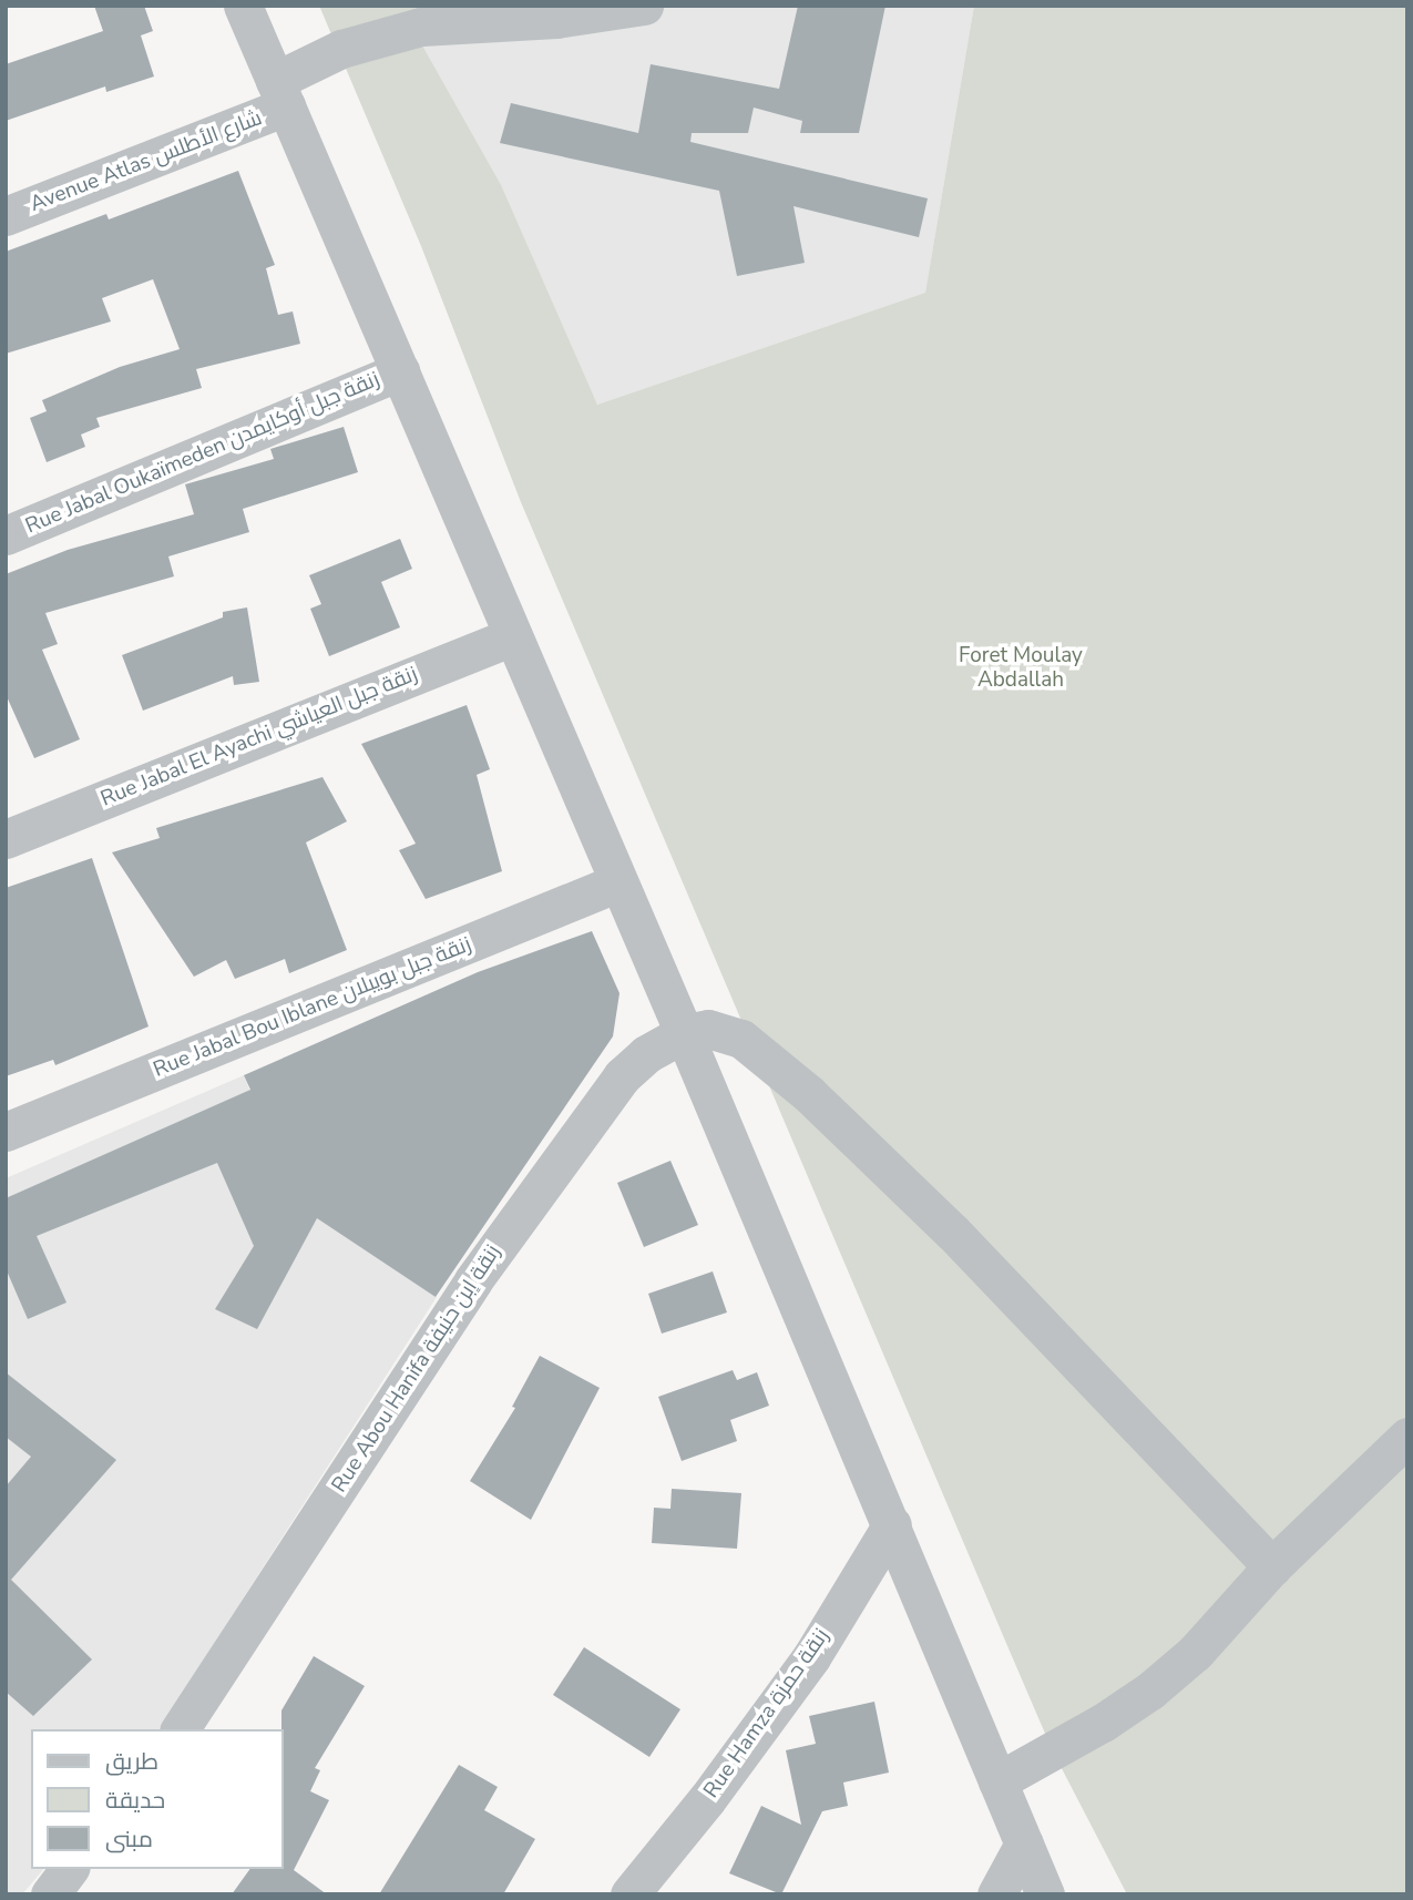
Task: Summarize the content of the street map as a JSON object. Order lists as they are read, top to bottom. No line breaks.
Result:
{"streets":{"street":["Avenue Atlas شارع الأطلس","Rue Jabal Oukaïmeden زنقة جبل أوكايمدن","Rue Jabal El Ayachi زنقة جبل العياشي","Rue Jabal Bou Iblane زنقة جبل بويبلان","Rue Abou Hanifa زنقة اٍبن حنيفة","Rue Hamza زنقة حمزة"]},"parks":["Foret Moulay Abdallah"],"legend":["طريق","حديقة","مبنى"]}
